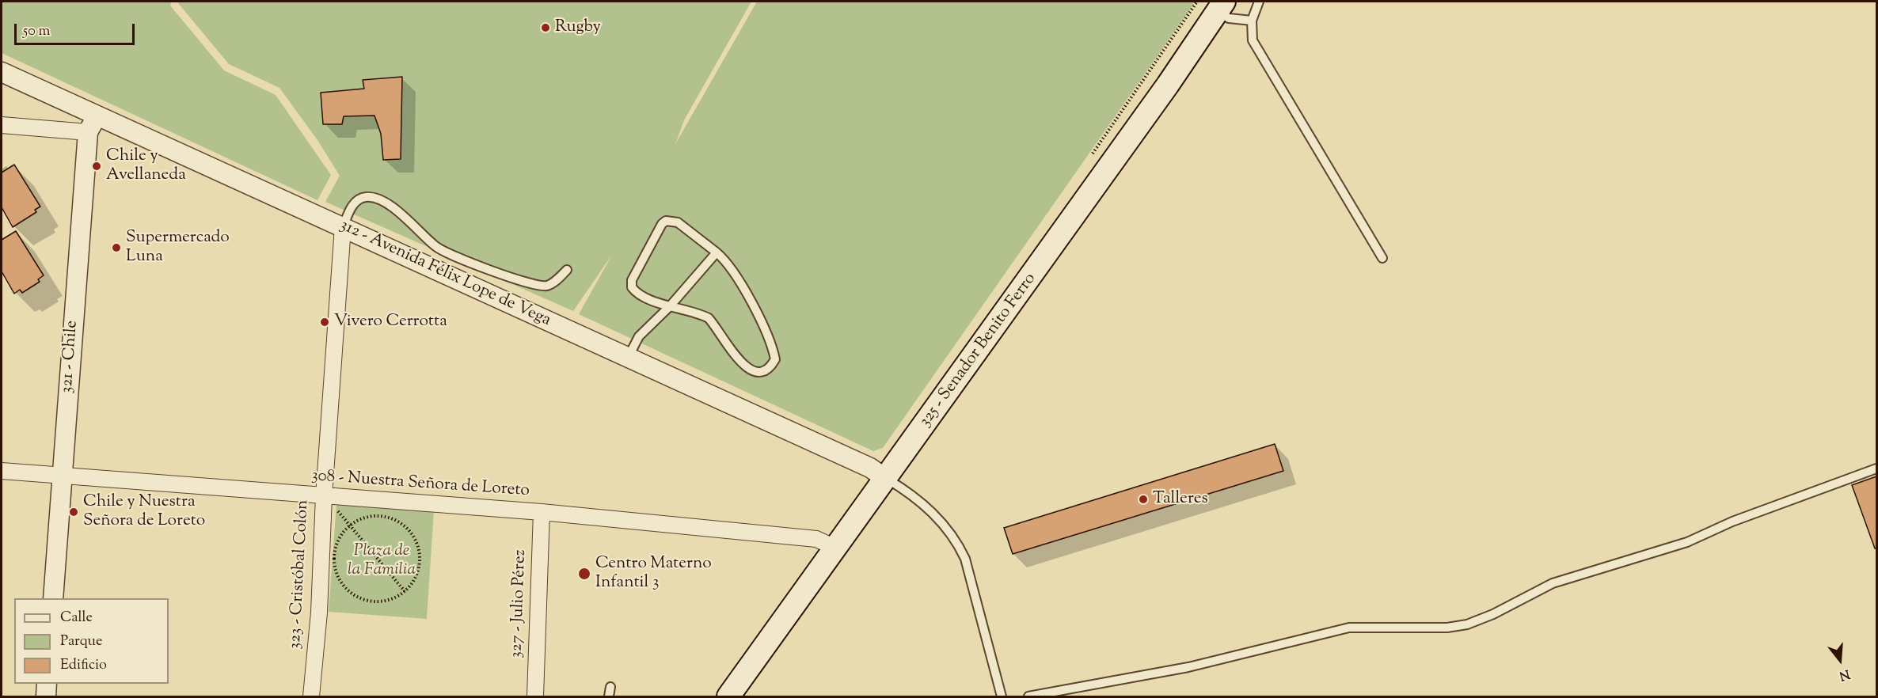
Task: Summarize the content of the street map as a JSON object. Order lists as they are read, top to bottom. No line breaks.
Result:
{"streets":{"main road":["325 - Senador Benito Ferro"],"street":["312 - Avenida Félix Lope de Vega","321 - Chile","308 - Nuestra Señora de Loreto","323 - Cristóbal Colón","327 - Julio Pérez"]},"crossings":[["312 - Avenida Félix Lope de Vega","325 - Senador Benito Ferro"],["312 - Avenida Félix Lope de Vega","321 - Chile"],["312 - Avenida Félix Lope de Vega","323 - Cristóbal Colón"],["325 - Senador Benito Ferro","308 - Nuestra Señora de Loreto"],["321 - Chile","308 - Nuestra Señora de Loreto"],["308 - Nuestra Señora de Loreto","323 - Cristóbal Colón"],["308 - Nuestra Señora de Loreto","327 - Julio Pérez"]],"parks":["Plaza de la Familia"],"places":["Rugby","Chile y Avellaneda","Supermercado Luna","Vivero Cerrotta","Talleres","Chile y Nuestra Señora de Loreto","Centro Materno Infantil 3"],"legend":["Calle","Parque","Edificio"],"scale_bar":"50 m","north":"bottom"}
